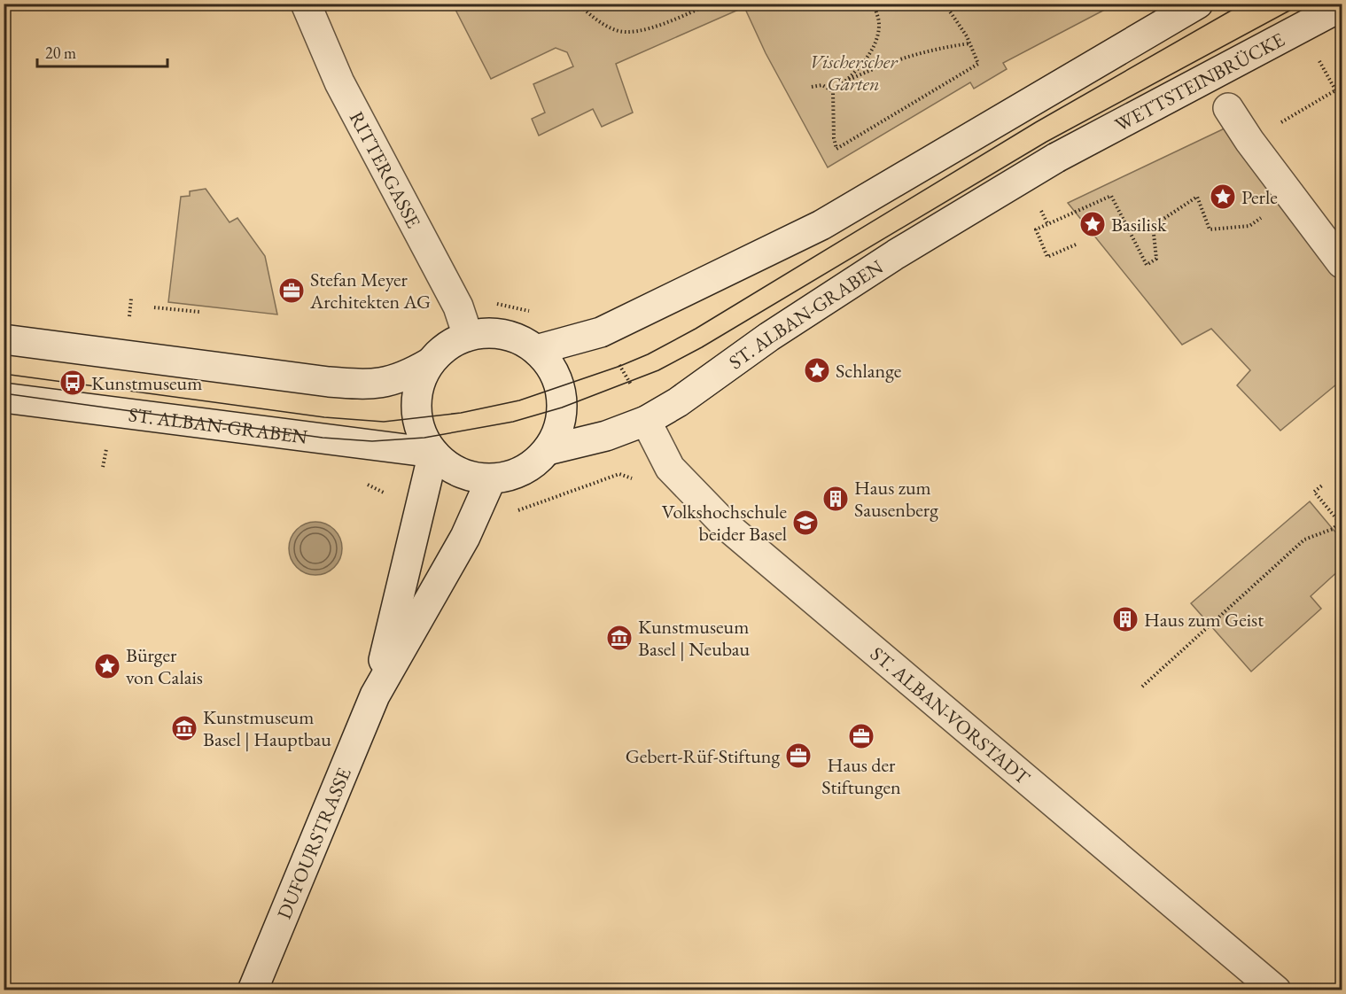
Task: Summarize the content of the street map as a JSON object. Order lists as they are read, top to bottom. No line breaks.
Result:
{"streets":{"main road":["WETTSTEINBRÜCKE","RITTERGASSE","ST. ALBAN-GRABEN","ST. ALBAN-VORSTADT","DUFOURSTRASSE"]},"crossings":[["WETTSTEINBRÜCKE","ST. ALBAN-GRABEN"],["RITTERGASSE","ST. ALBAN-GRABEN"],["RITTERGASSE","DUFOURSTRASSE"],["ST. ALBAN-GRABEN","ST. ALBAN-VORSTADT"],["ST. ALBAN-GRABEN","DUFOURSTRASSE"]],"parks":["Vischerscher Garten"],"places":{"place":["Perle","Basilisk","Schlange","Bürger von Calais"],"office":["Stefan Meyer Architekten AG","Haus der Stiftungen","Gebert-Rüf-Stiftung"],"bus stop":["Kunstmuseum"],"building":["Haus zum Sausenberg","Haus zum Geist"],"school or university":["Volkshochschule beider Basel"],"museum":["Kunstmuseum Basel | Neubau","Kunstmuseum Basel | Hauptbau"]},"scale_bar":"20 m"}
